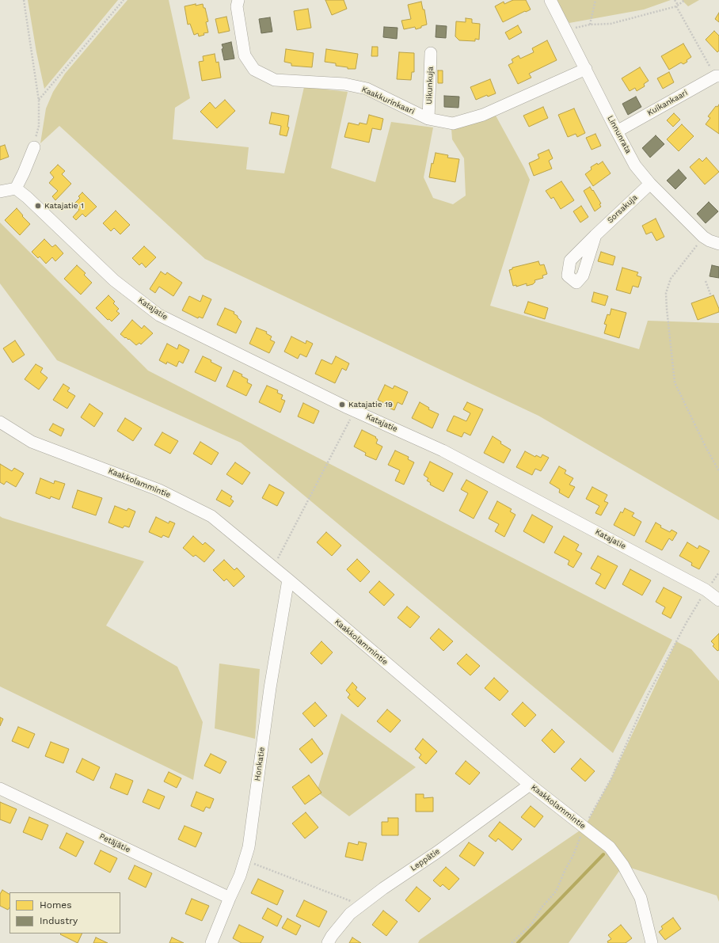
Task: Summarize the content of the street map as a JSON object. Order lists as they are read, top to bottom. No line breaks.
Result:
{"streets":{"street":["Uikunkuja","Kaakkurinkaari","Kuikankaari","Linnunrata","Sorsakuja","Katajatie","Kaakkolammintie","Honkatie","Petäjätie","Leppätie"]},"crossings":[["Uikunkuja","Kaakkurinkaari"],["Kaakkurinkaari","Linnunrata"],["Kuikankaari","Linnunrata"],["Linnunrata","Sorsakuja"],["Kaakkolammintie","Honkatie"],["Kaakkolammintie","Leppätie"],["Honkatie","Petäjätie"]],"places":["Katajatie 1","Katajatie 19"],"legend":["Homes","Industry"]}
